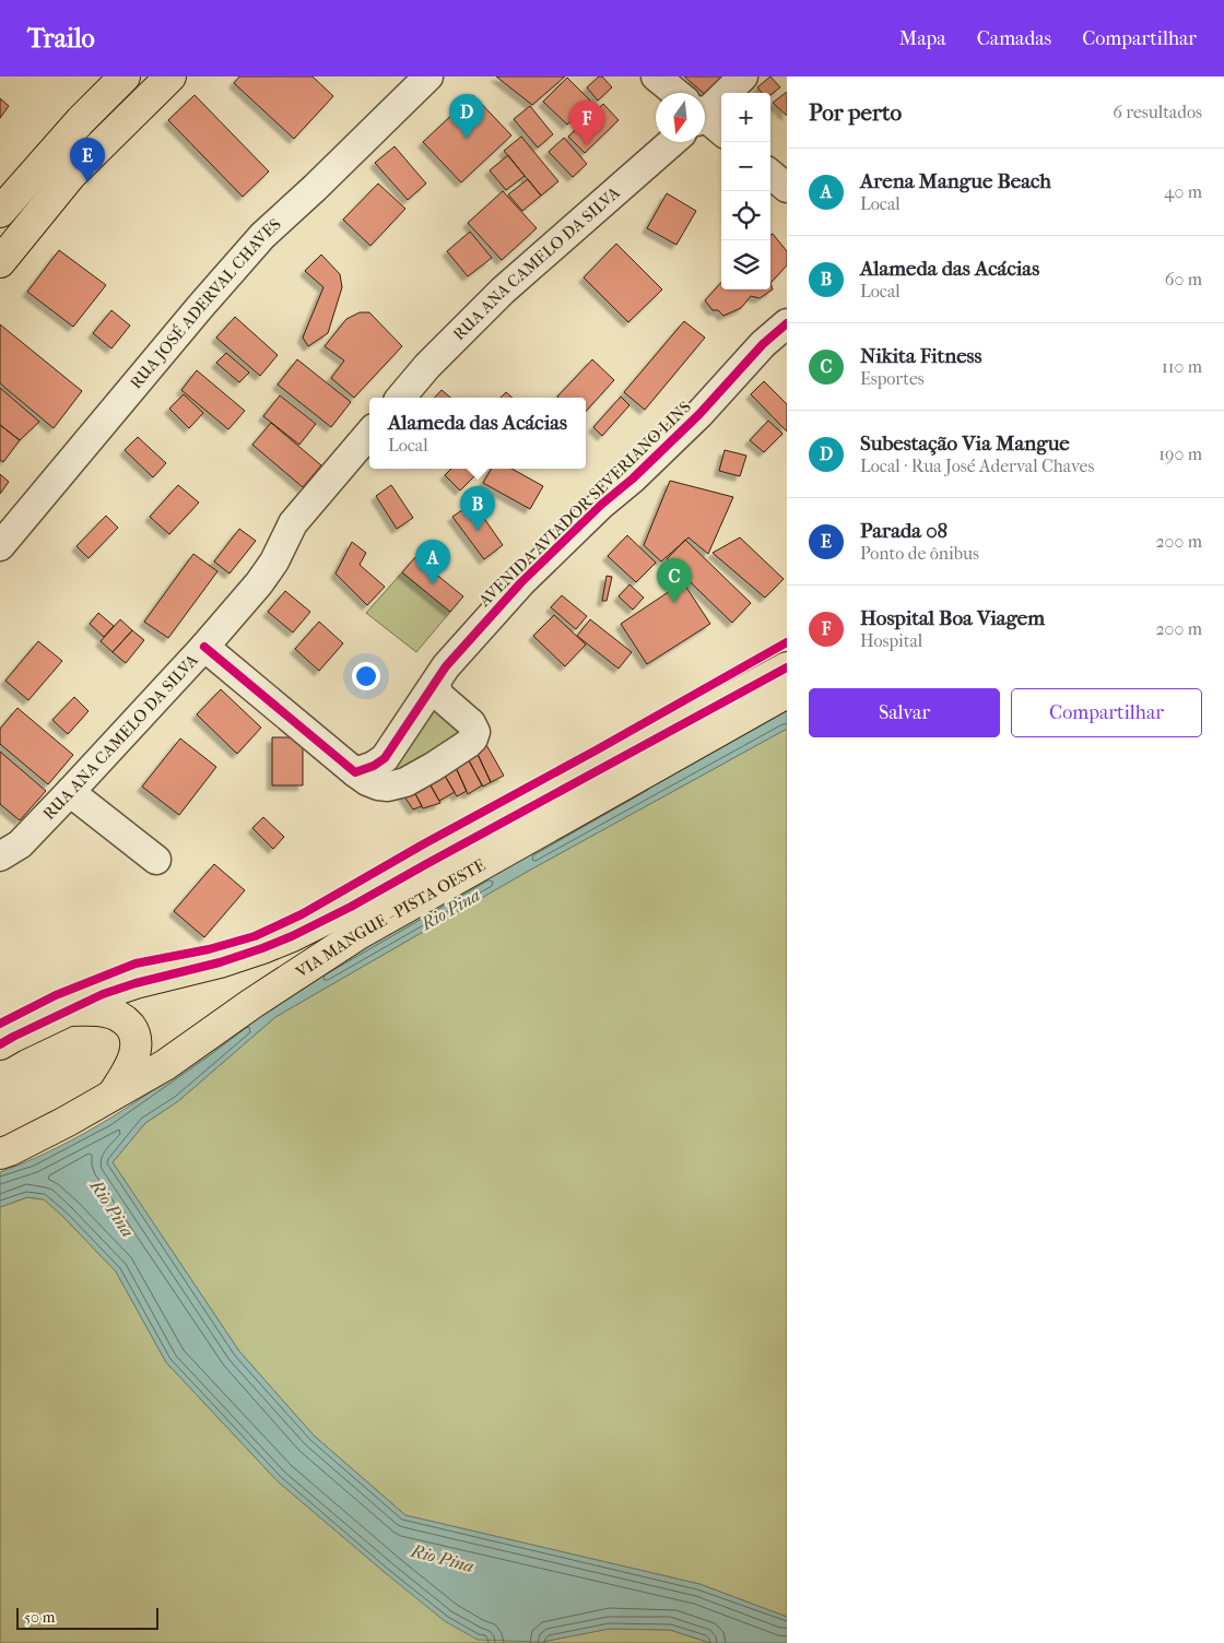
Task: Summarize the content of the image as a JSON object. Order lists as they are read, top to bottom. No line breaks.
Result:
{"streets":{"main road":["VIA MANGUE - PISTA OESTE"],"street":["RUA ANA CAMELO DA SILVA","RUA JOSÉ ADERVAL CHAVES","AVENIDA AVIADOR SEVERIANO LINS"]},"water":["Rio Pina"],"scale_bar":"50 m","north":"bottom","page":{"header":"Trailo","nav":["Mapa","Camadas","Compartilhar"],"heading":["Por perto","6 resultados"],"map_buttons":["+","−"],"pins":["D","F","E","B","A","C"],"list":[{"mark":"A","name":"Arena Mangue Beach","note":"Local","value":"40 m"},{"mark":"B","name":"Alameda das Acácias","note":"Local","value":"60 m"},{"mark":"C","name":"Nikita Fitness","note":"Esportes","value":"110 m"},{"mark":"D","name":"Subestação Via Mangue","note":"Local · Rua José Aderval Chaves","value":"190 m"},{"mark":"E","name":"Parada 08","note":"Ponto de ônibus","value":"200 m"},{"mark":"F","name":"Hospital Boa Viagem","note":"Hospital","value":"200 m"}],"popup":["Alameda das Acácias","Local"],"buttons":["Salvar","Compartilhar"],"scale":"50 m"}}
